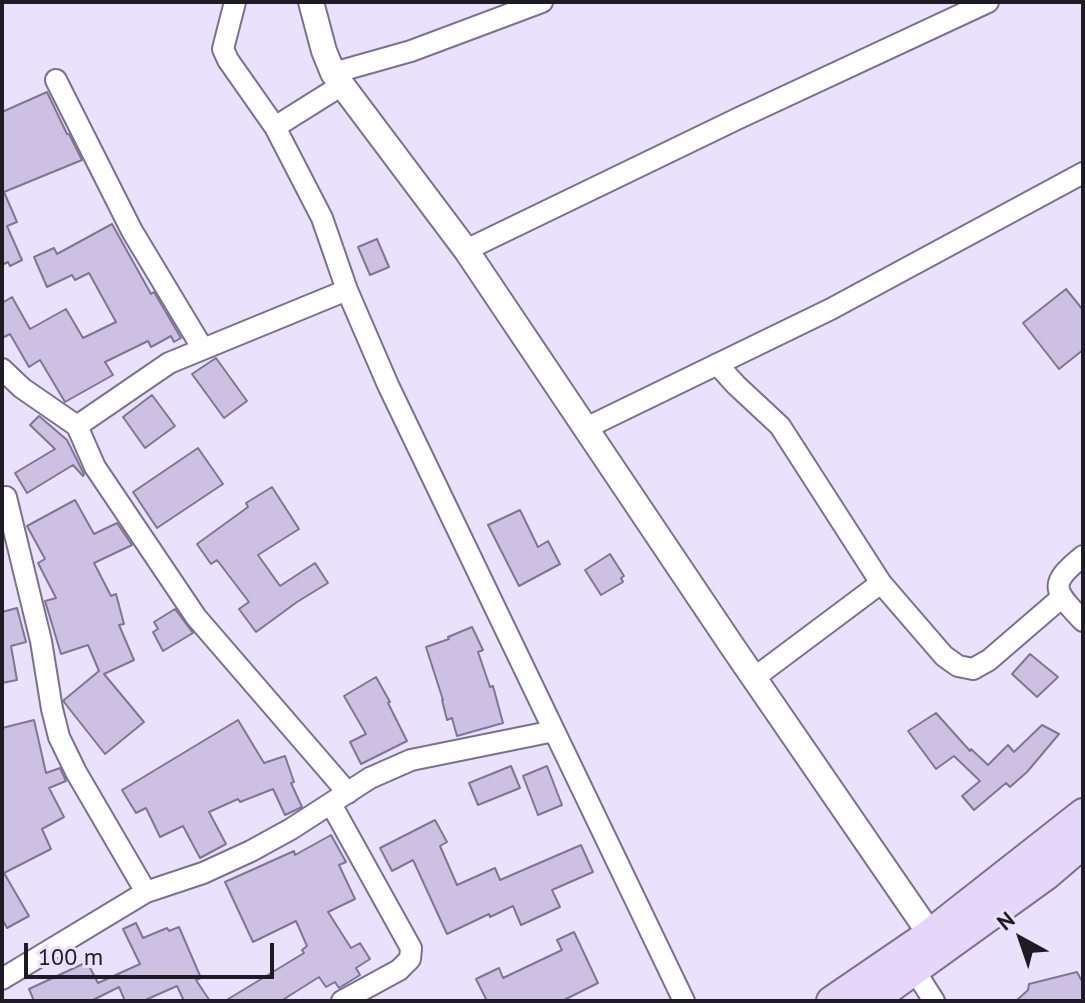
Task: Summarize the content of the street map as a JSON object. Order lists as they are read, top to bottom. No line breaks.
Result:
{"scale_bar":"100 m","north":"top left"}
